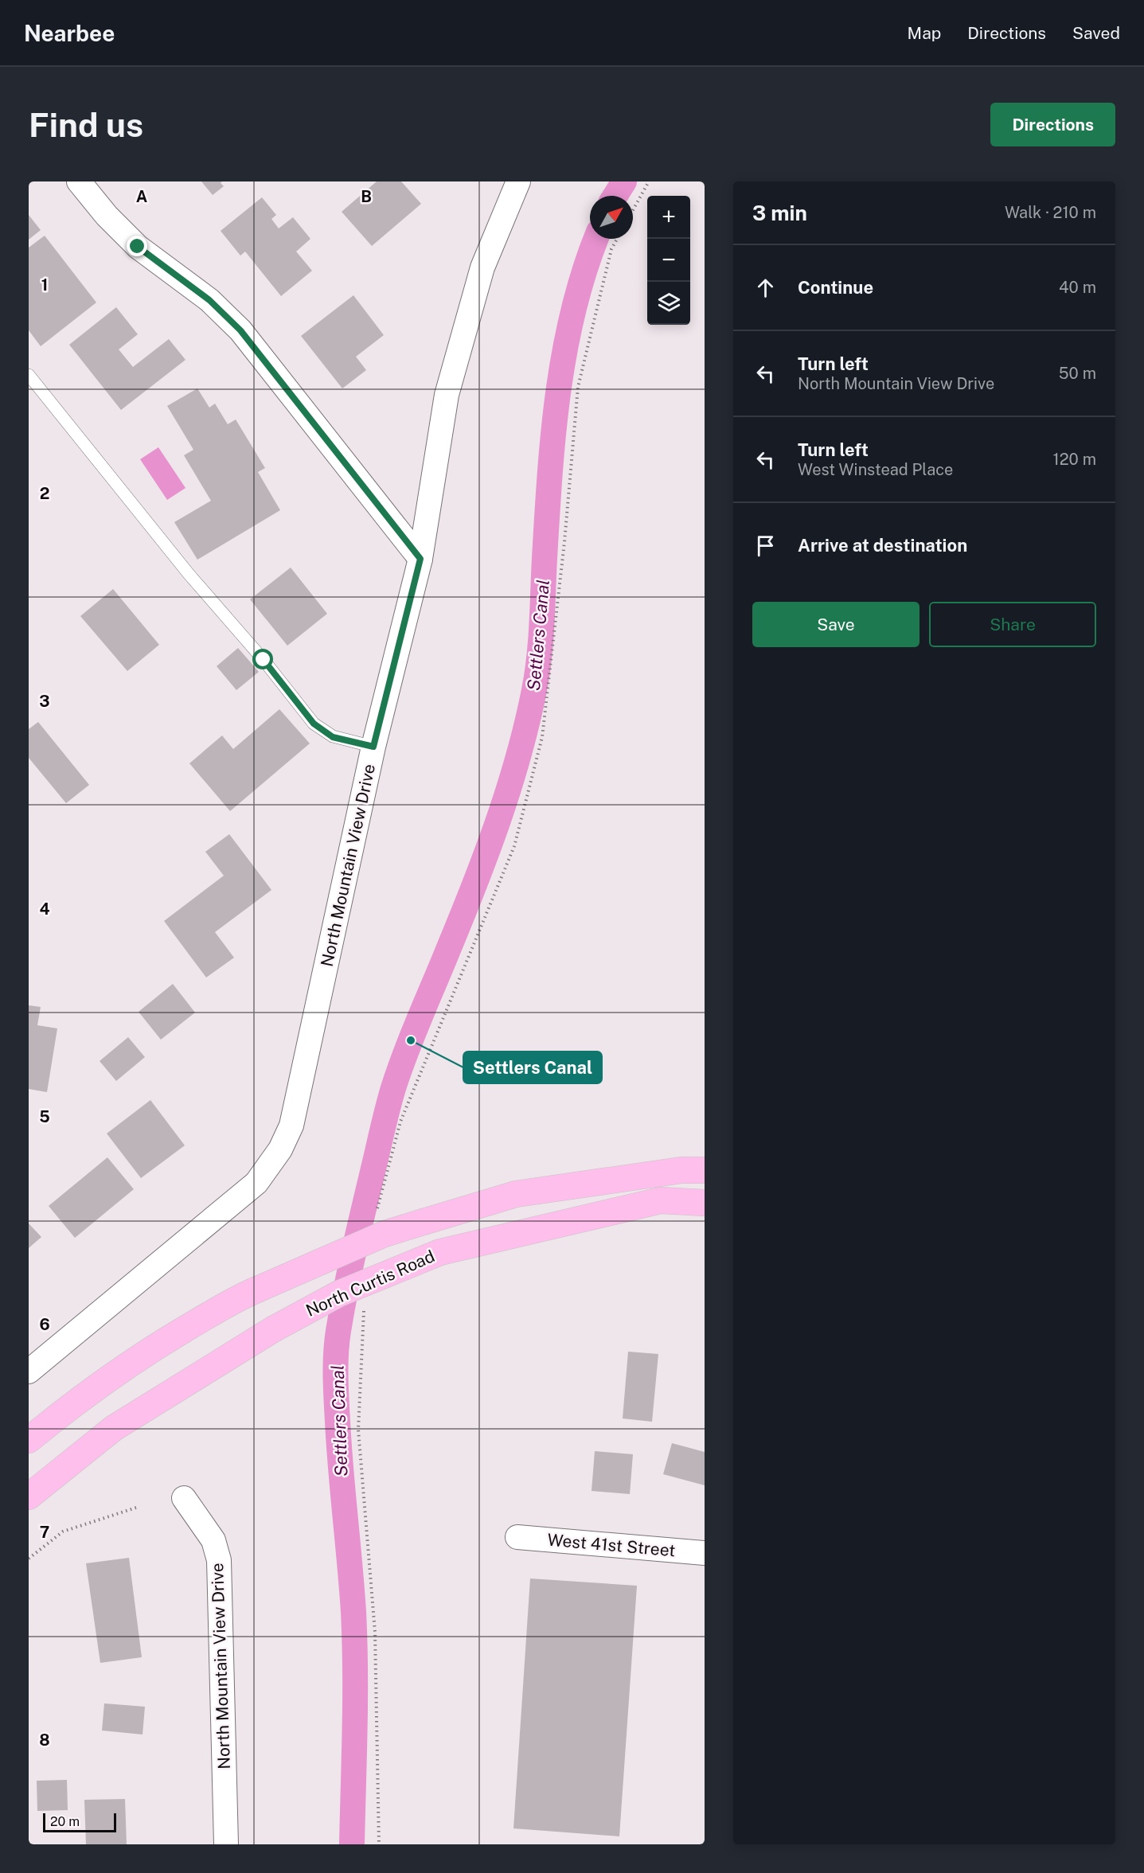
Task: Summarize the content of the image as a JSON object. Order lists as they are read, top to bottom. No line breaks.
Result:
{"streets":{"main road":["North Curtis Road"],"street":["North Mountain View Drive","West 41st Street"]},"water":["Settlers Canal"],"places":["Settlers Canal"],"scale_bar":"20 m","north":"top right","page":{"header":"Nearbee","nav":["Map","Directions","Saved"],"buttons":["Directions",["Save","Share"]],"title":"Find us","heading":["3 min","Walk · 210 m"],"map_buttons":["+","−"],"list":[["Continue","40 m"],["Turn left","North Mountain View Drive","50 m"],["Turn left","West Winstead Place","120 m"],"Arrive at destination"],"scale":"20 m"},"grid":{"columns":["A","B"],"rows":["1","2","3","4","5","6","7","8"]}}
